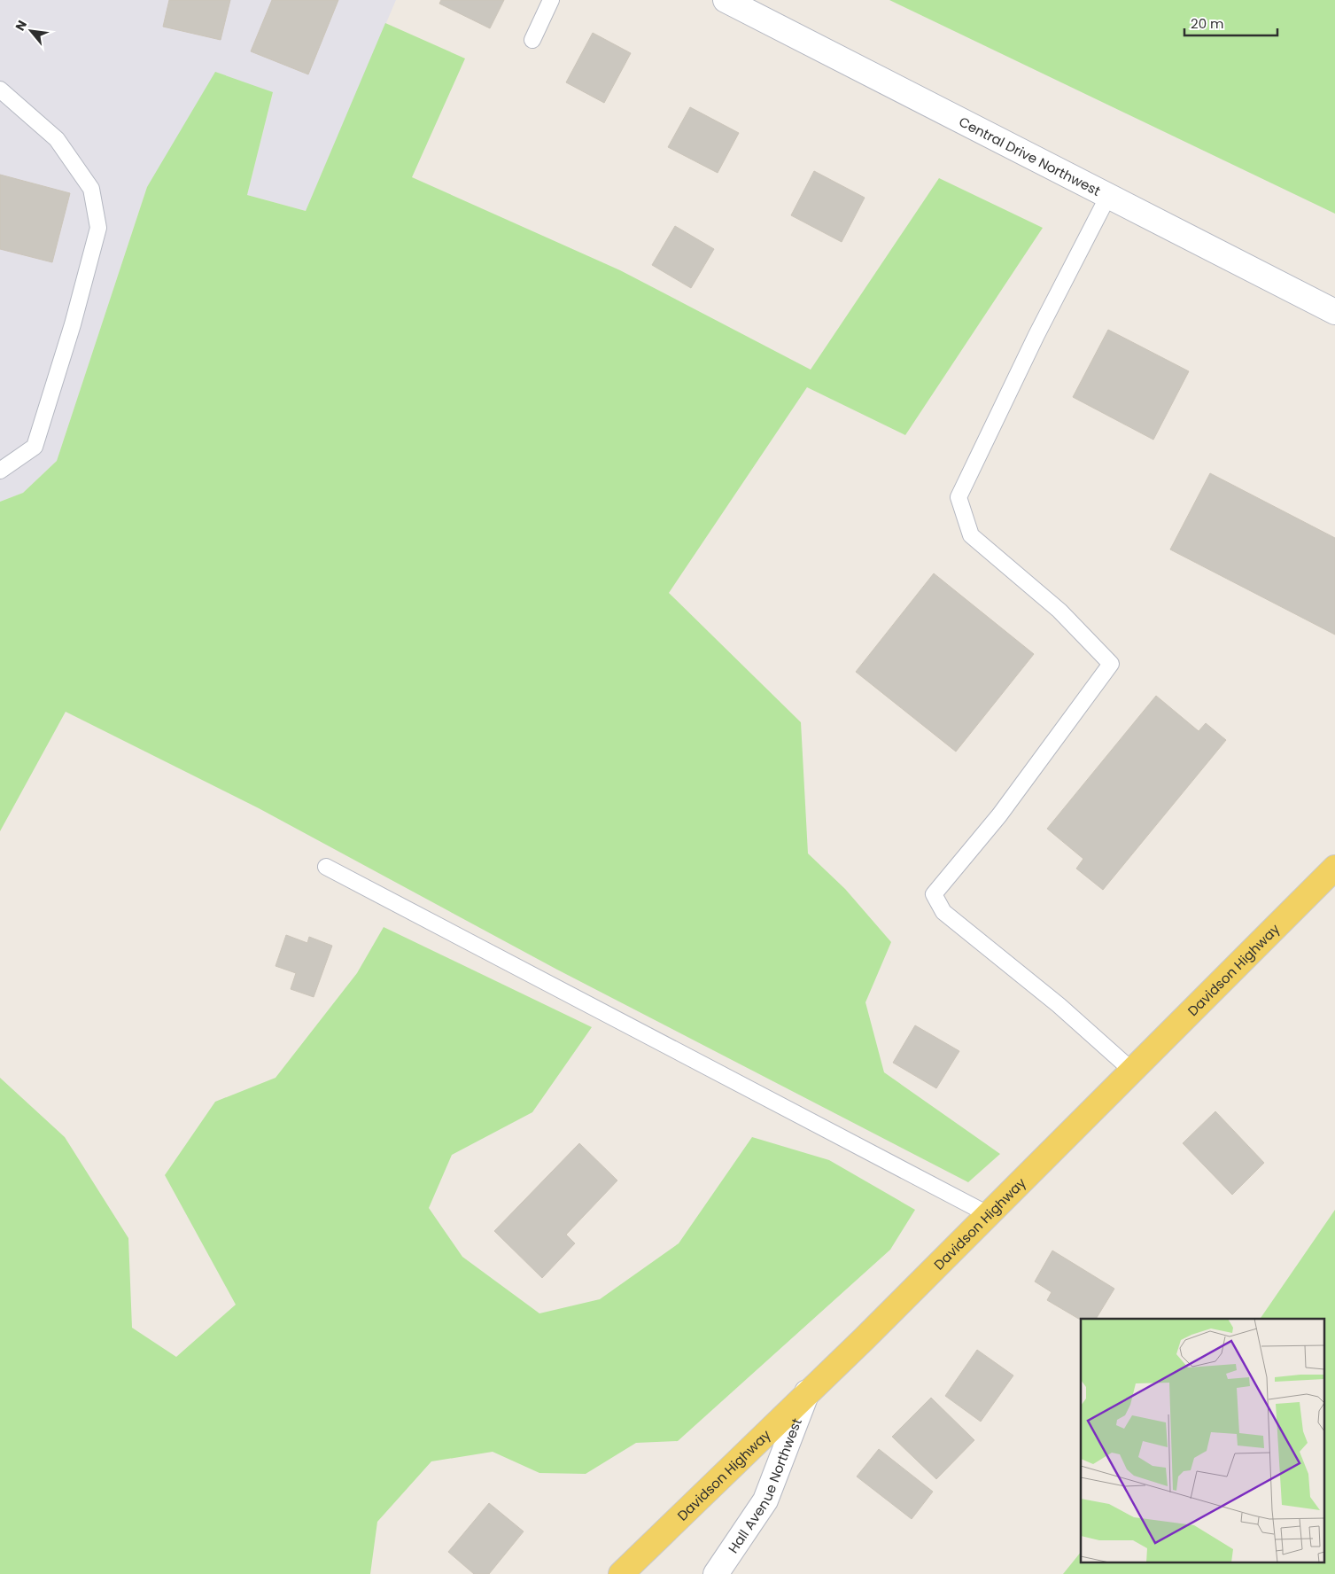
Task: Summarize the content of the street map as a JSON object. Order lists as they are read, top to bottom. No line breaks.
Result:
{"streets":{"main road":["Davidson Highway"],"street":["Central Drive Northwest","Hall Avenue Northwest"]},"crossings":[["Davidson Highway","Hall Avenue Northwest"]],"scale_bar":"20 m","north":"top left"}
